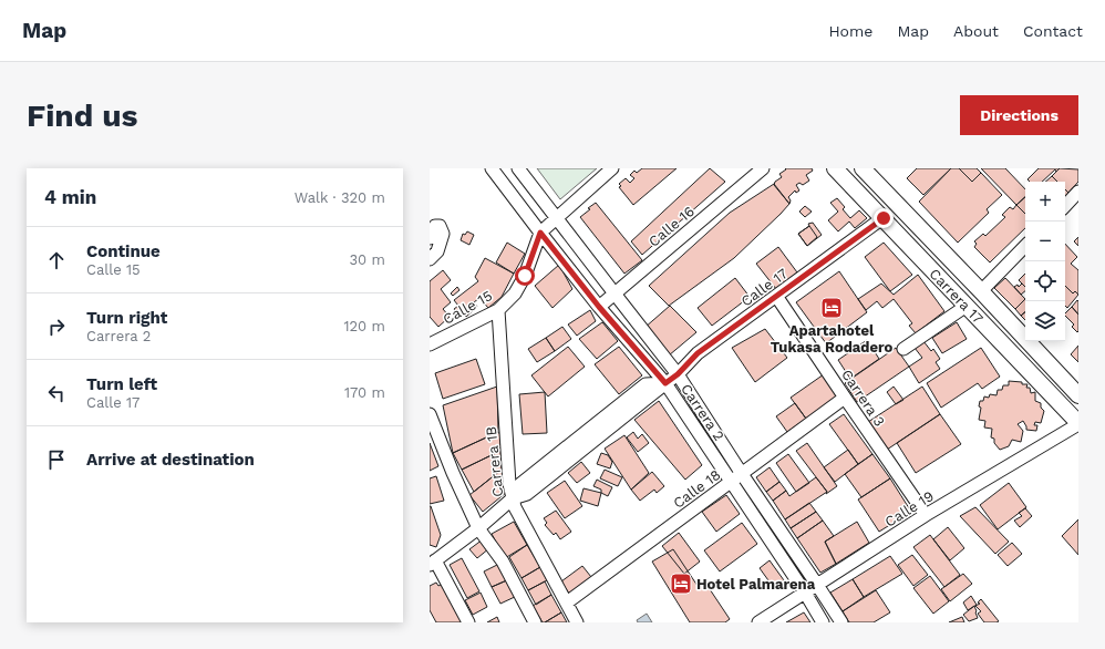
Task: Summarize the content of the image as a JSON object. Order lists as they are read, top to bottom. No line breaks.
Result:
{"streets":{"main road":["Carrera 17"],"street":["Calle 16","Calle 17","Calle 15","Carrera 3","Carrera 2","Carrera 1B","Calle 18","Calle 19"]},"crossings":[["Calle 16","Carrera 2"],["Calle 17","Carrera 17"],["Calle 17","Carrera 3"],["Calle 17","Carrera 2"],["Calle 17","Carrera 1B"],["Carrera 17","Calle 19"],["Calle 15","Carrera 2"],["Calle 15","Carrera 1B"],["Carrera 3","Calle 18"],["Carrera 3","Calle 19"],["Carrera 2","Calle 18"],["Carrera 2","Calle 19"],["Carrera 1B","Calle 18"]],"places":{"hotel":["Apartahotel Tukasa Rodadero","Hotel Palmarena"]},"page":{"header":"Map","nav":["Home","Map","About","Contact"],"buttons":"Directions","title":"Find us","heading":["4 min","Walk · 320 m"],"map_buttons":["+","−"],"list":[["Continue","Calle 15","30 m"],["Turn right","Carrera 2","120 m"],["Turn left","Calle 17","170 m"],"Arrive at destination"]}}
